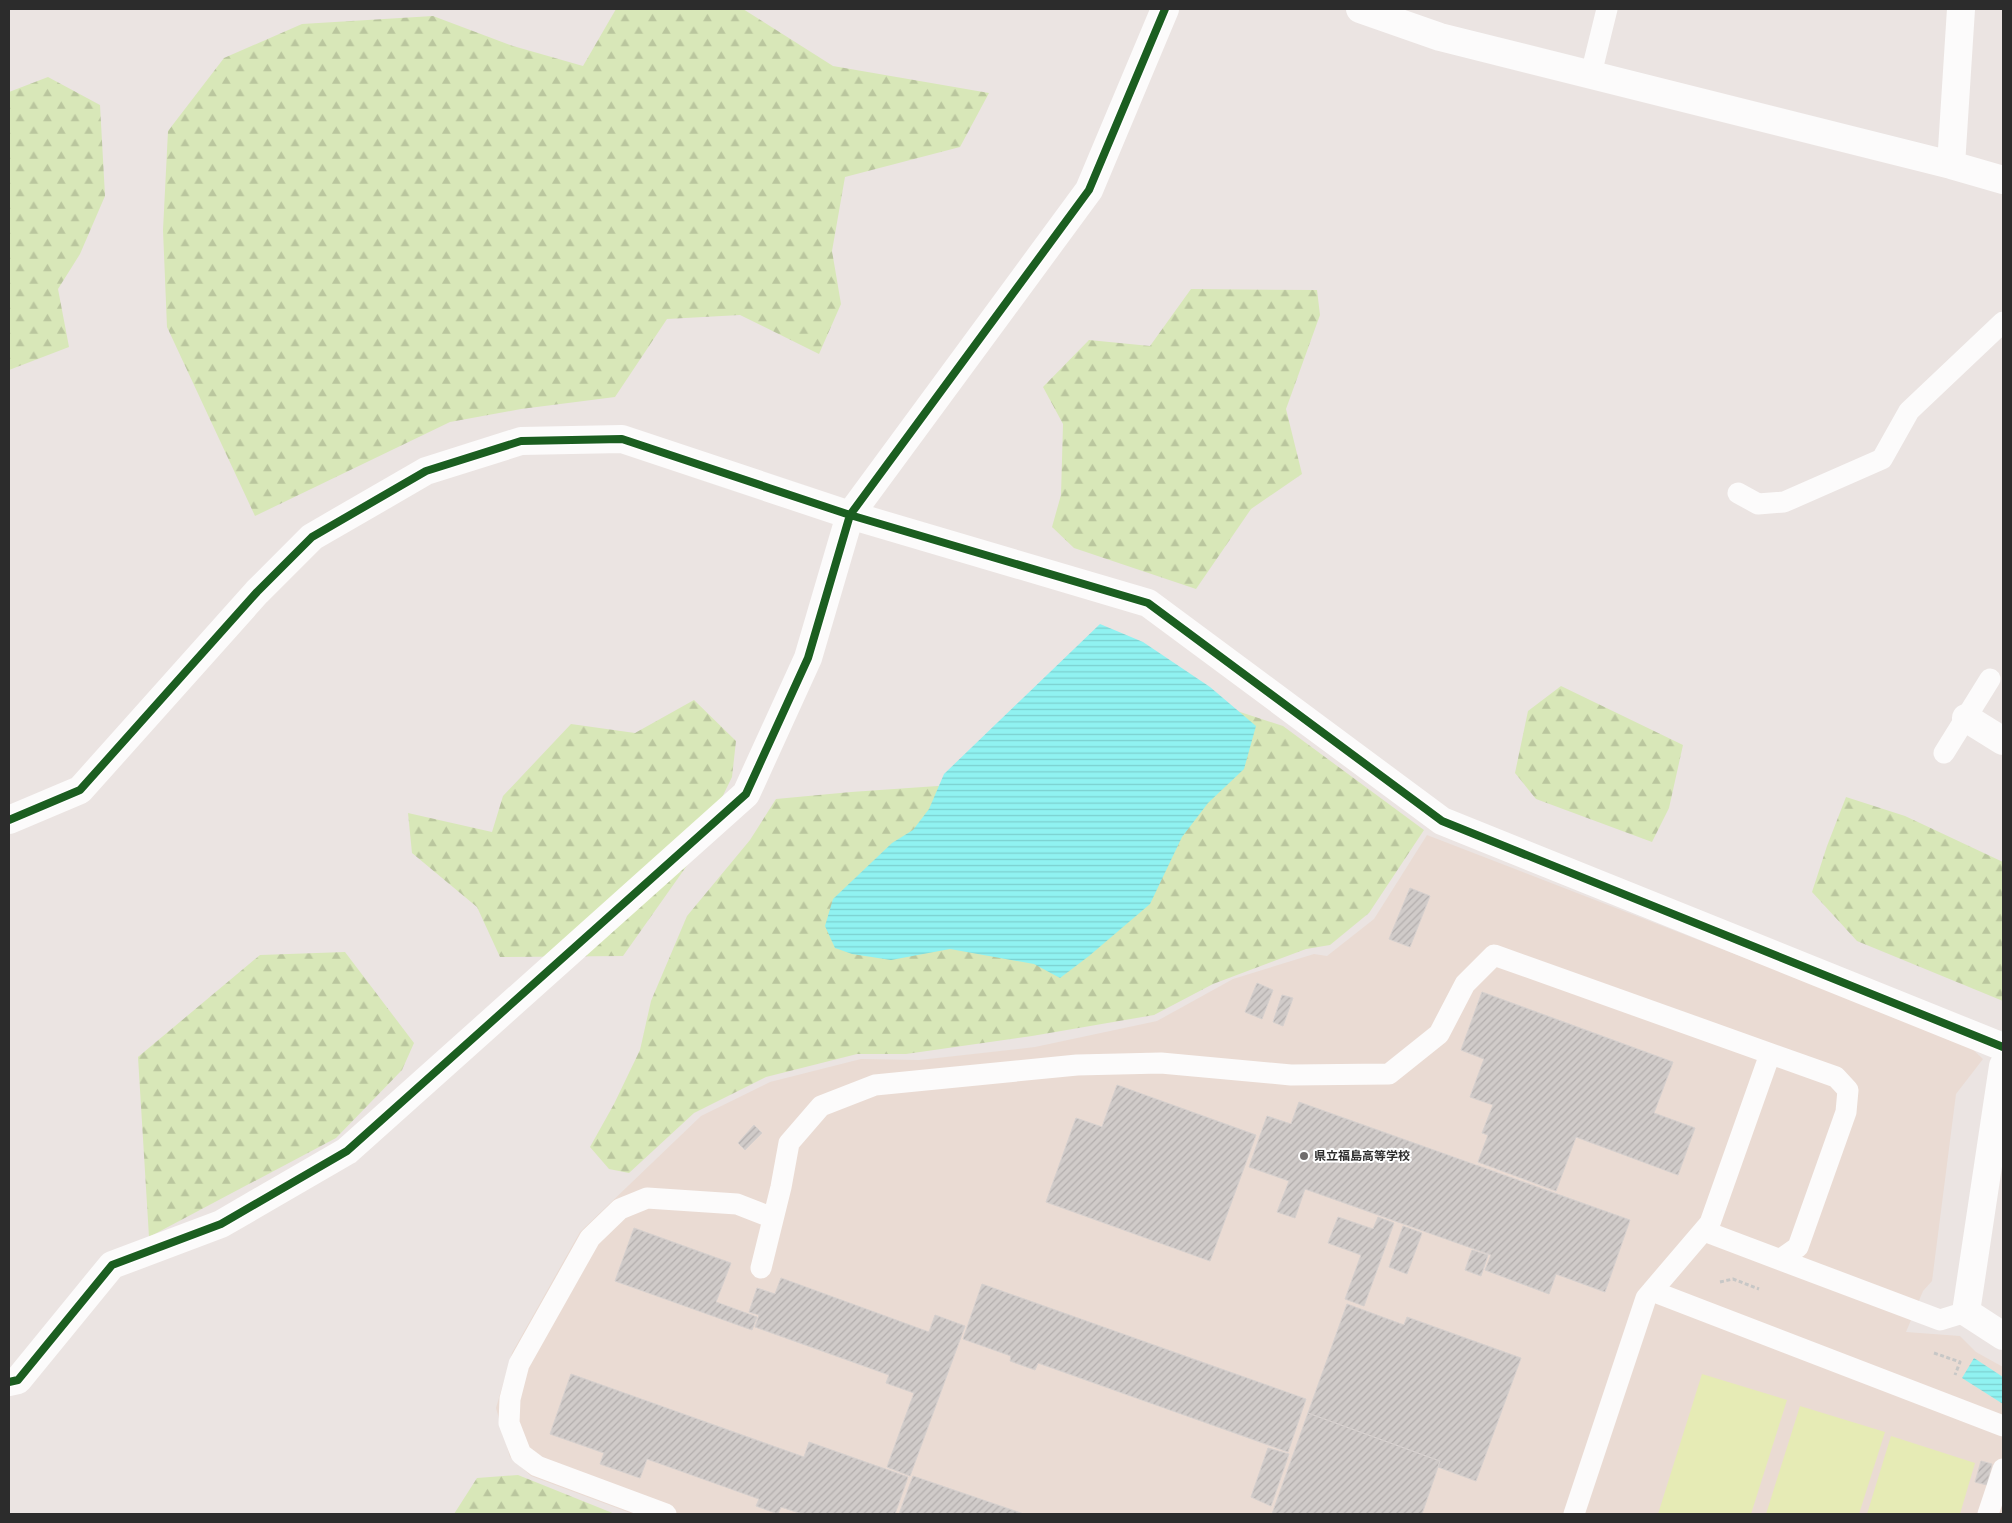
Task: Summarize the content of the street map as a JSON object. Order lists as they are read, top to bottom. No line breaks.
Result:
{"places":["県立福島高等学校"]}
